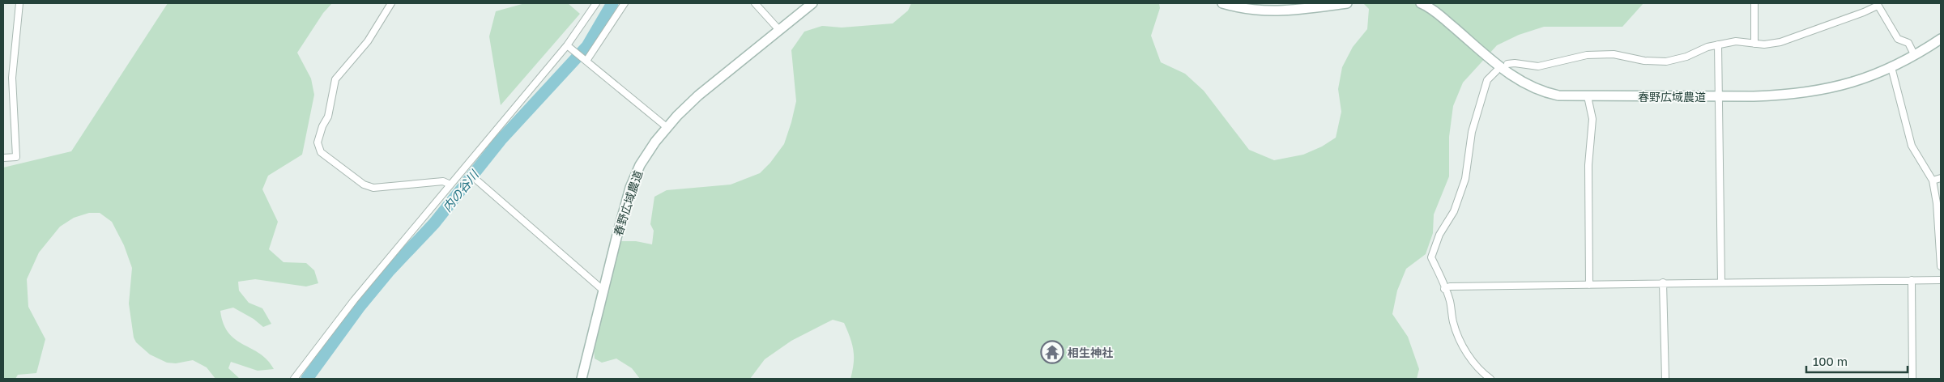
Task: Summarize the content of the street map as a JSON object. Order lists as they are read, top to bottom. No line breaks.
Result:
{"streets":{"street":["春野広域農道"]},"water":["内の谷川"],"places":{"temple":["相生神社"]},"scale_bar":"100 m"}
